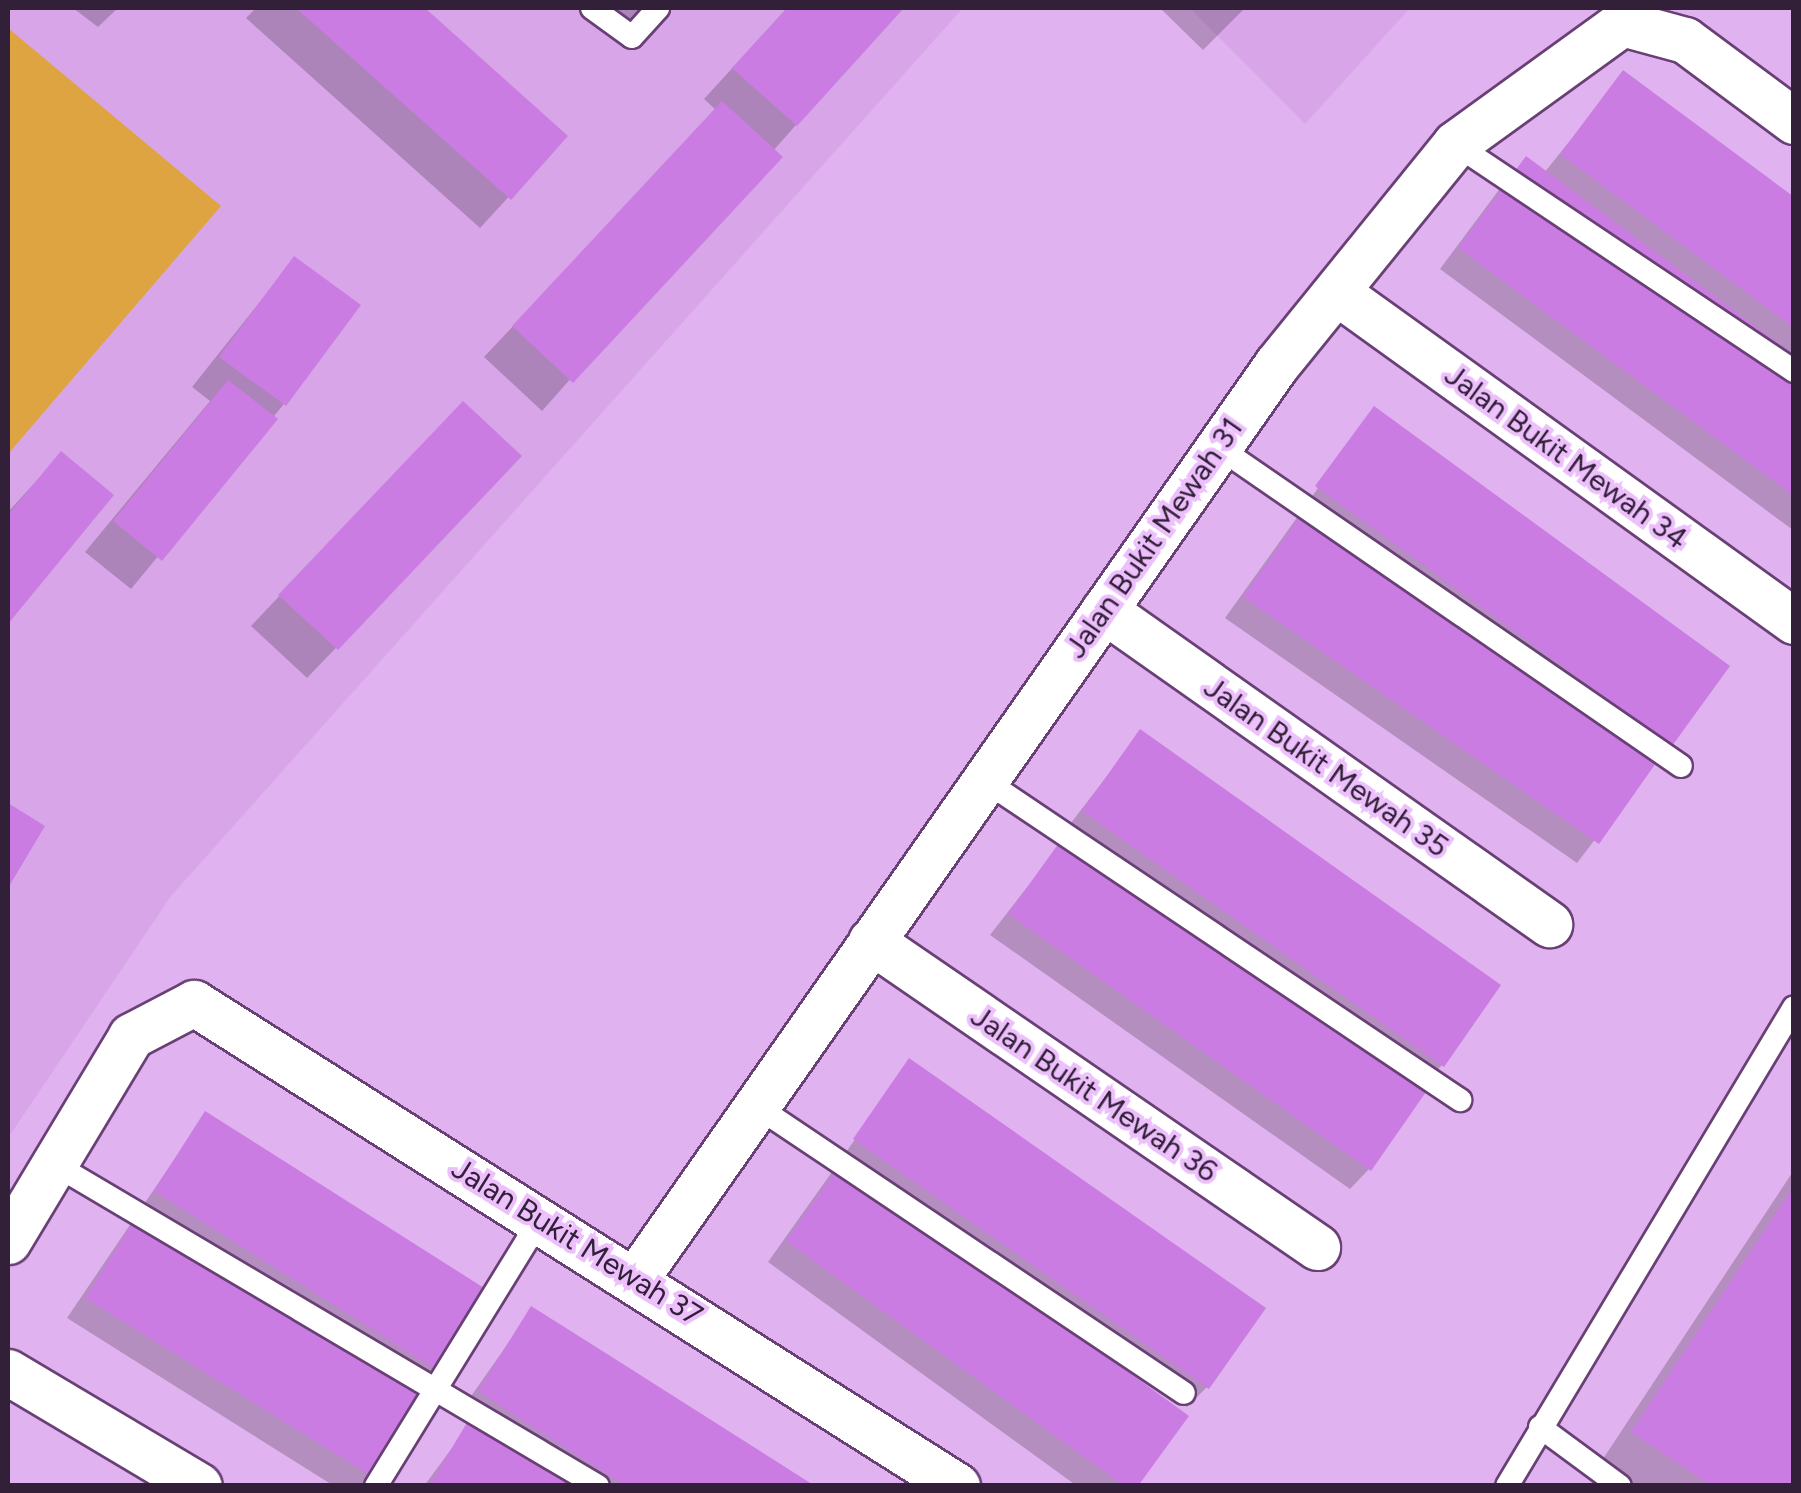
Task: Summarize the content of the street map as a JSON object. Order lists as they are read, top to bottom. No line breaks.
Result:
{"streets":{"street":["Jalan Bukit Mewah 34","Jalan Bukit Mewah 31","Jalan Bukit Mewah 35","Jalan Bukit Mewah 36","Jalan Bukit Mewah 37"]},"crossings":[["Jalan Bukit Mewah 34","Jalan Bukit Mewah 31"],["Jalan Bukit Mewah 31","Jalan Bukit Mewah 35"],["Jalan Bukit Mewah 31","Jalan Bukit Mewah 36"],["Jalan Bukit Mewah 31","Jalan Bukit Mewah 37"]]}
